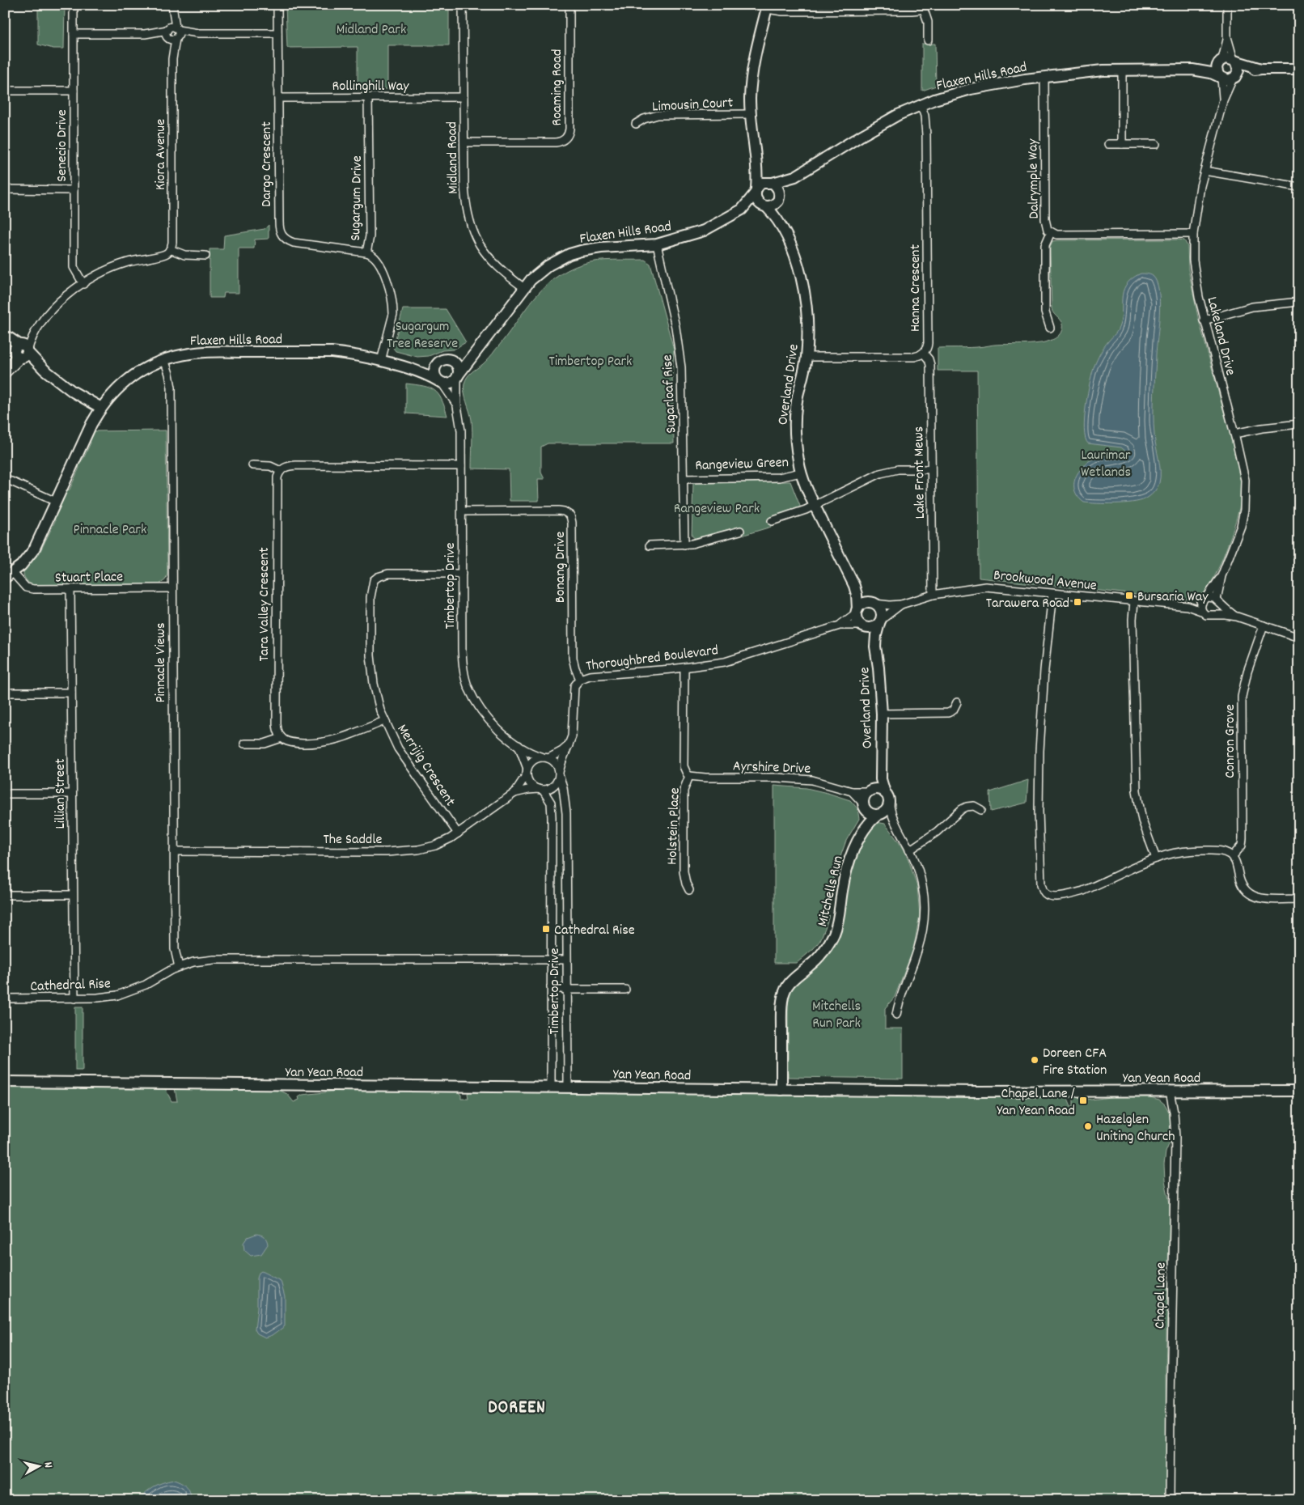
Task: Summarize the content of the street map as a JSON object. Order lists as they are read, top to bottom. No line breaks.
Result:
{"streets":{"street":["Flaxen Hills Road","Rollinghill Way","Roaming Road","Limousin Court","Senecio Drive","Kiora Avenue","Midland Road","Dargo Crescent","Dalrymple Way","Sugargum Drive","Hanna Crescent","Lakeland Drive","Overland Drive","Sugarloaf Rise","Rangeview Green","Lake Front Mews","Bonang Drive","Stuart Place","Brookwood Avenue","Timbertop Drive","Tara Valley Crescent","Thoroughbred Boulevard","Pinnacle Views","Conron Grove","Merrijig Crescent","Ayrshire Drive","Lillian Street","Holstein Place","The Saddle","Mitchells Run","Cathedral Rise","Yan Yean Road","Chapel Lane"]},"crossings":[["Flaxen Hills Road","Midland Road"],["Flaxen Hills Road","Dalrymple Way"],["Flaxen Hills Road","Sugargum Drive"],["Flaxen Hills Road","Hanna Crescent"],["Flaxen Hills Road","Lakeland Drive"],["Flaxen Hills Road","Overland Drive"],["Flaxen Hills Road","Sugarloaf Rise"],["Flaxen Hills Road","Stuart Place"],["Flaxen Hills Road","Timbertop Drive"],["Flaxen Hills Road","Pinnacle Views"],["Rollinghill Way","Midland Road"],["Rollinghill Way","Dargo Crescent"],["Rollinghill Way","Sugargum Drive"],["Roaming Road","Midland Road"],["Dargo Crescent","Sugargum Drive"],["Dalrymple Way","Lakeland Drive"],["Hanna Crescent","Lake Front Mews"],["Lakeland Drive","Brookwood Avenue"],["Overland Drive","Rangeview Green"],["Overland Drive","Brookwood Avenue"],["Overland Drive","Thoroughbred Boulevard"],["Overland Drive","Ayrshire Drive"],["Overland Drive","Mitchells Run"],["Sugarloaf Rise","Rangeview Green"],["Lake Front Mews","Brookwood Avenue"],["Bonang Drive","Timbertop Drive"],["Bonang Drive","Thoroughbred Boulevard"],["Stuart Place","Pinnacle Views"],["Stuart Place","Lillian Street"],["Brookwood Avenue","Thoroughbred Boulevard"],["Timbertop Drive","Thoroughbred Boulevard"],["Timbertop Drive","Merrijig Crescent"],["Timbertop Drive","The Saddle"],["Timbertop Drive","Cathedral Rise"],["Timbertop Drive","Yan Yean Road"],["Thoroughbred Boulevard","Holstein Place"],["Thoroughbred Boulevard","The Saddle"],["Pinnacle Views","The Saddle"],["Pinnacle Views","Cathedral Rise"],["Merrijig Crescent","The Saddle"],["Ayrshire Drive","Holstein Place"],["Ayrshire Drive","Mitchells Run"],["Lillian Street","Cathedral Rise"],["Mitchells Run","Yan Yean Road"],["Yan Yean Road","Chapel Lane"]],"districts":["DOREEN"],"parks":["Midland Park","Sugargum Tree Reserve","Timbertop Park","Laurimar Wetlands","Rangeview Park","Pinnacle Park","Mitchells Run Park"],"places":{"transit":["Bursaria Way","Tarawera Road","Cathedral Rise","Chapel Lane / Yan Yean Road"],"other":["Doreen CFA Fire Station","Hazelglen Uniting Church"]},"north":"right"}
